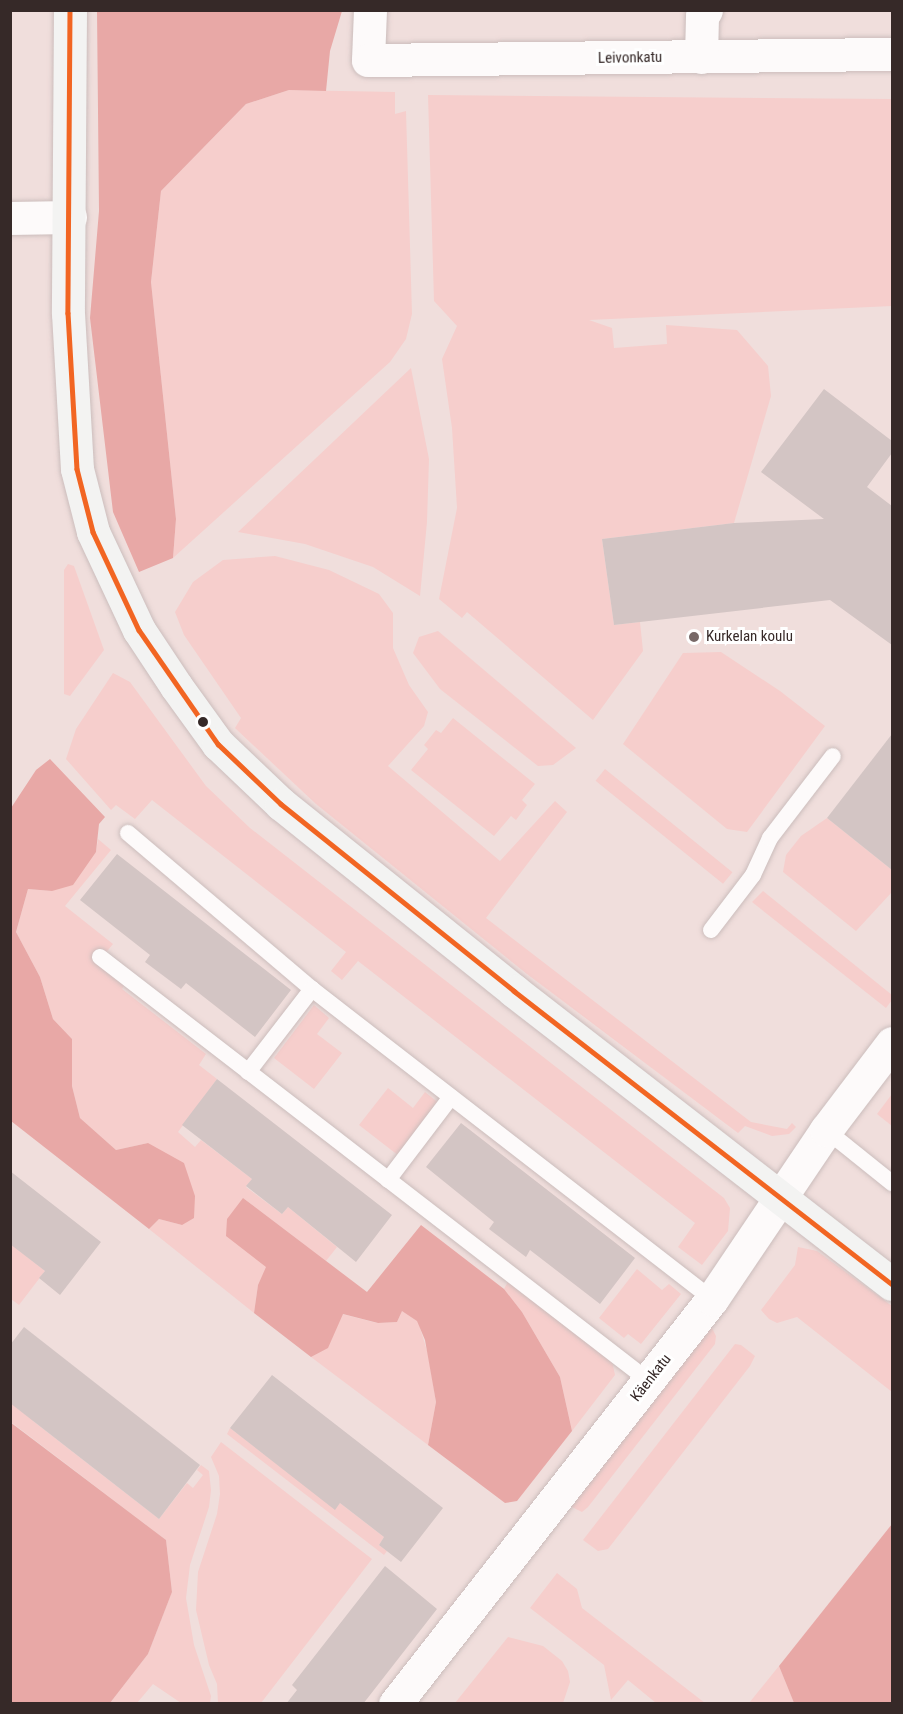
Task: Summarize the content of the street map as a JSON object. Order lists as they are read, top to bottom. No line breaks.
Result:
{"streets":{"street":["Leivonkatu","Käenkatu"]},"places":["Kurkelan koulu"]}
